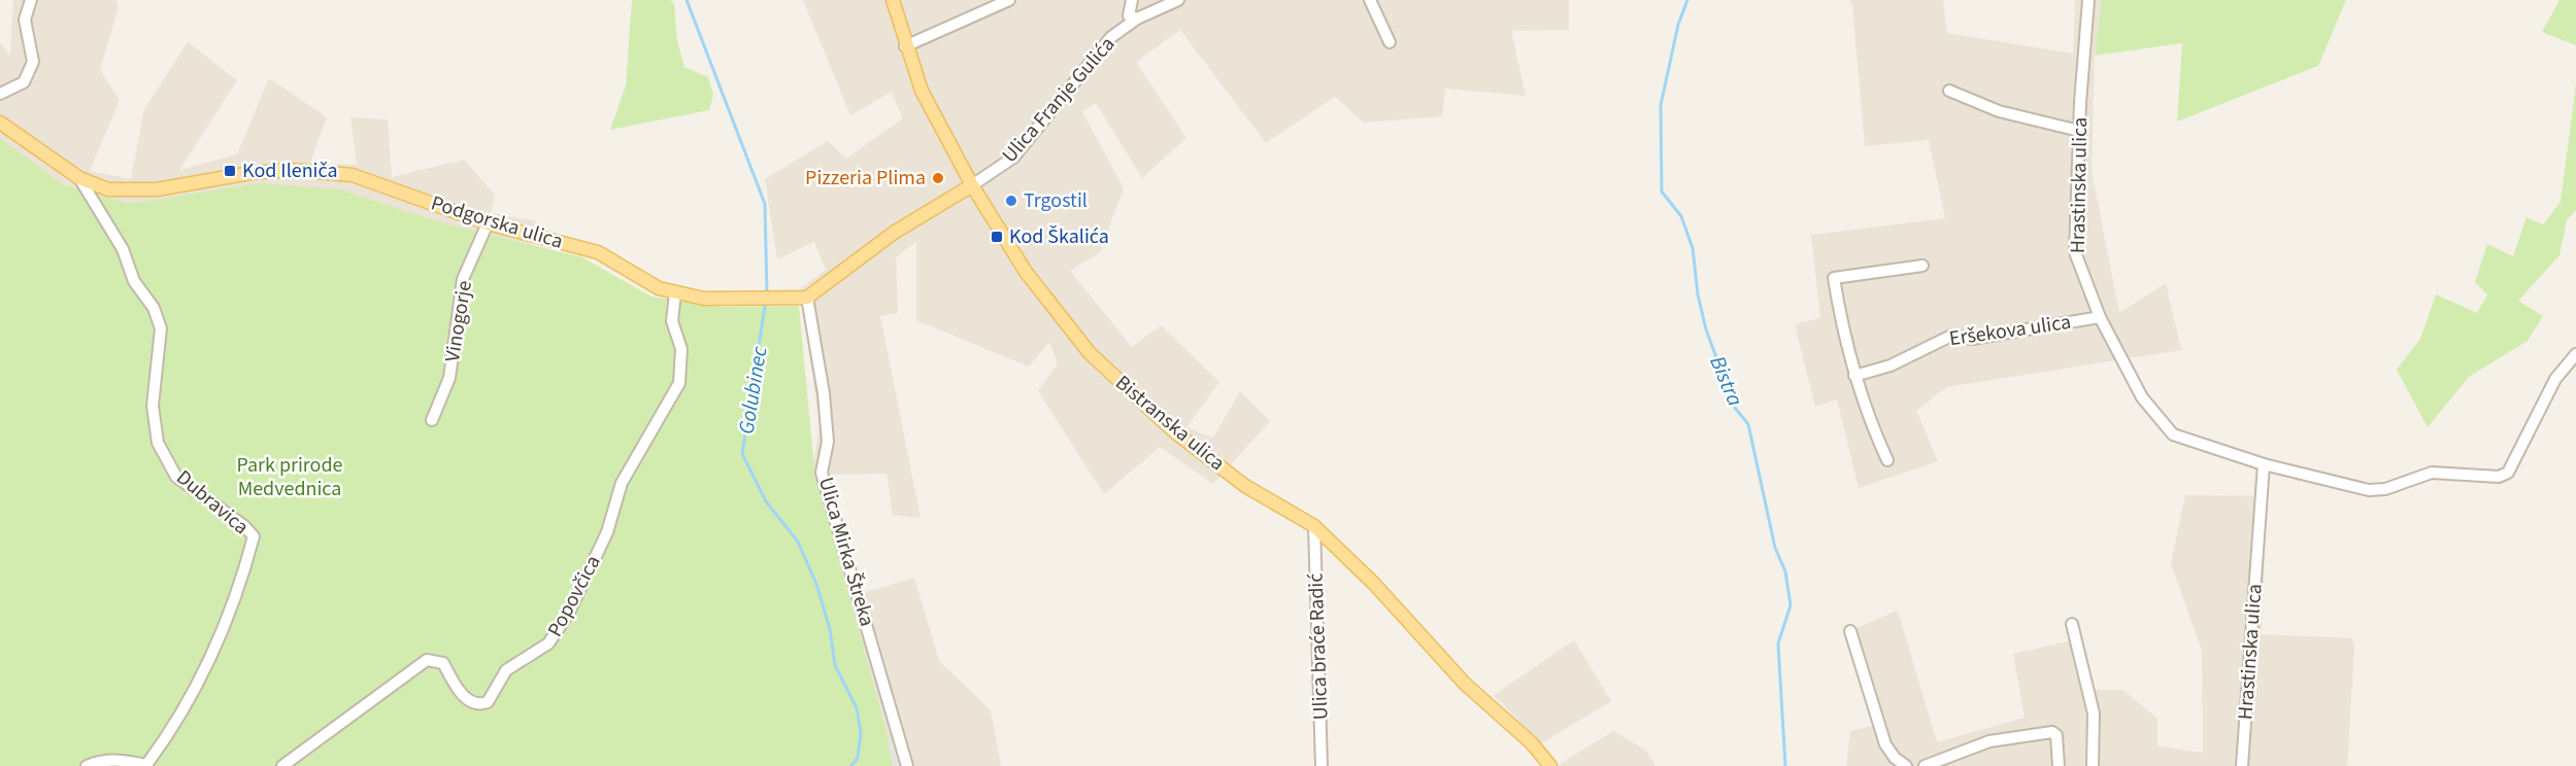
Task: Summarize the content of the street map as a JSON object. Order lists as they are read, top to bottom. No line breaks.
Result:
{"streets":{"main road":["Podgorska ulica","Bistranska ulica"],"street":["Ulica Franje Gulića","Hrastinska ulica","Vinogorje","Eršekova ulica","Dubravica","Ulica Mirka Štreka","Popovčica","Ulica braće Radić"]},"crossings":[["Ulica Franje Gulića","Bistranska ulica"],["Hrastinska ulica","Eršekova ulica"],["Podgorska ulica","Vinogorje"],["Podgorska ulica","Dubravica"],["Podgorska ulica","Ulica Mirka Štreka"],["Podgorska ulica","Popovčica"],["Bistranska ulica","Ulica braće Radić"]],"water":["Bistra","Golubinec"],"parks":["Park prirode Medvednica"],"places":{"transit":["Kod Ileniča","Kod Škalića"],"other":["Pizzeria Plima","Trgostil"]}}
